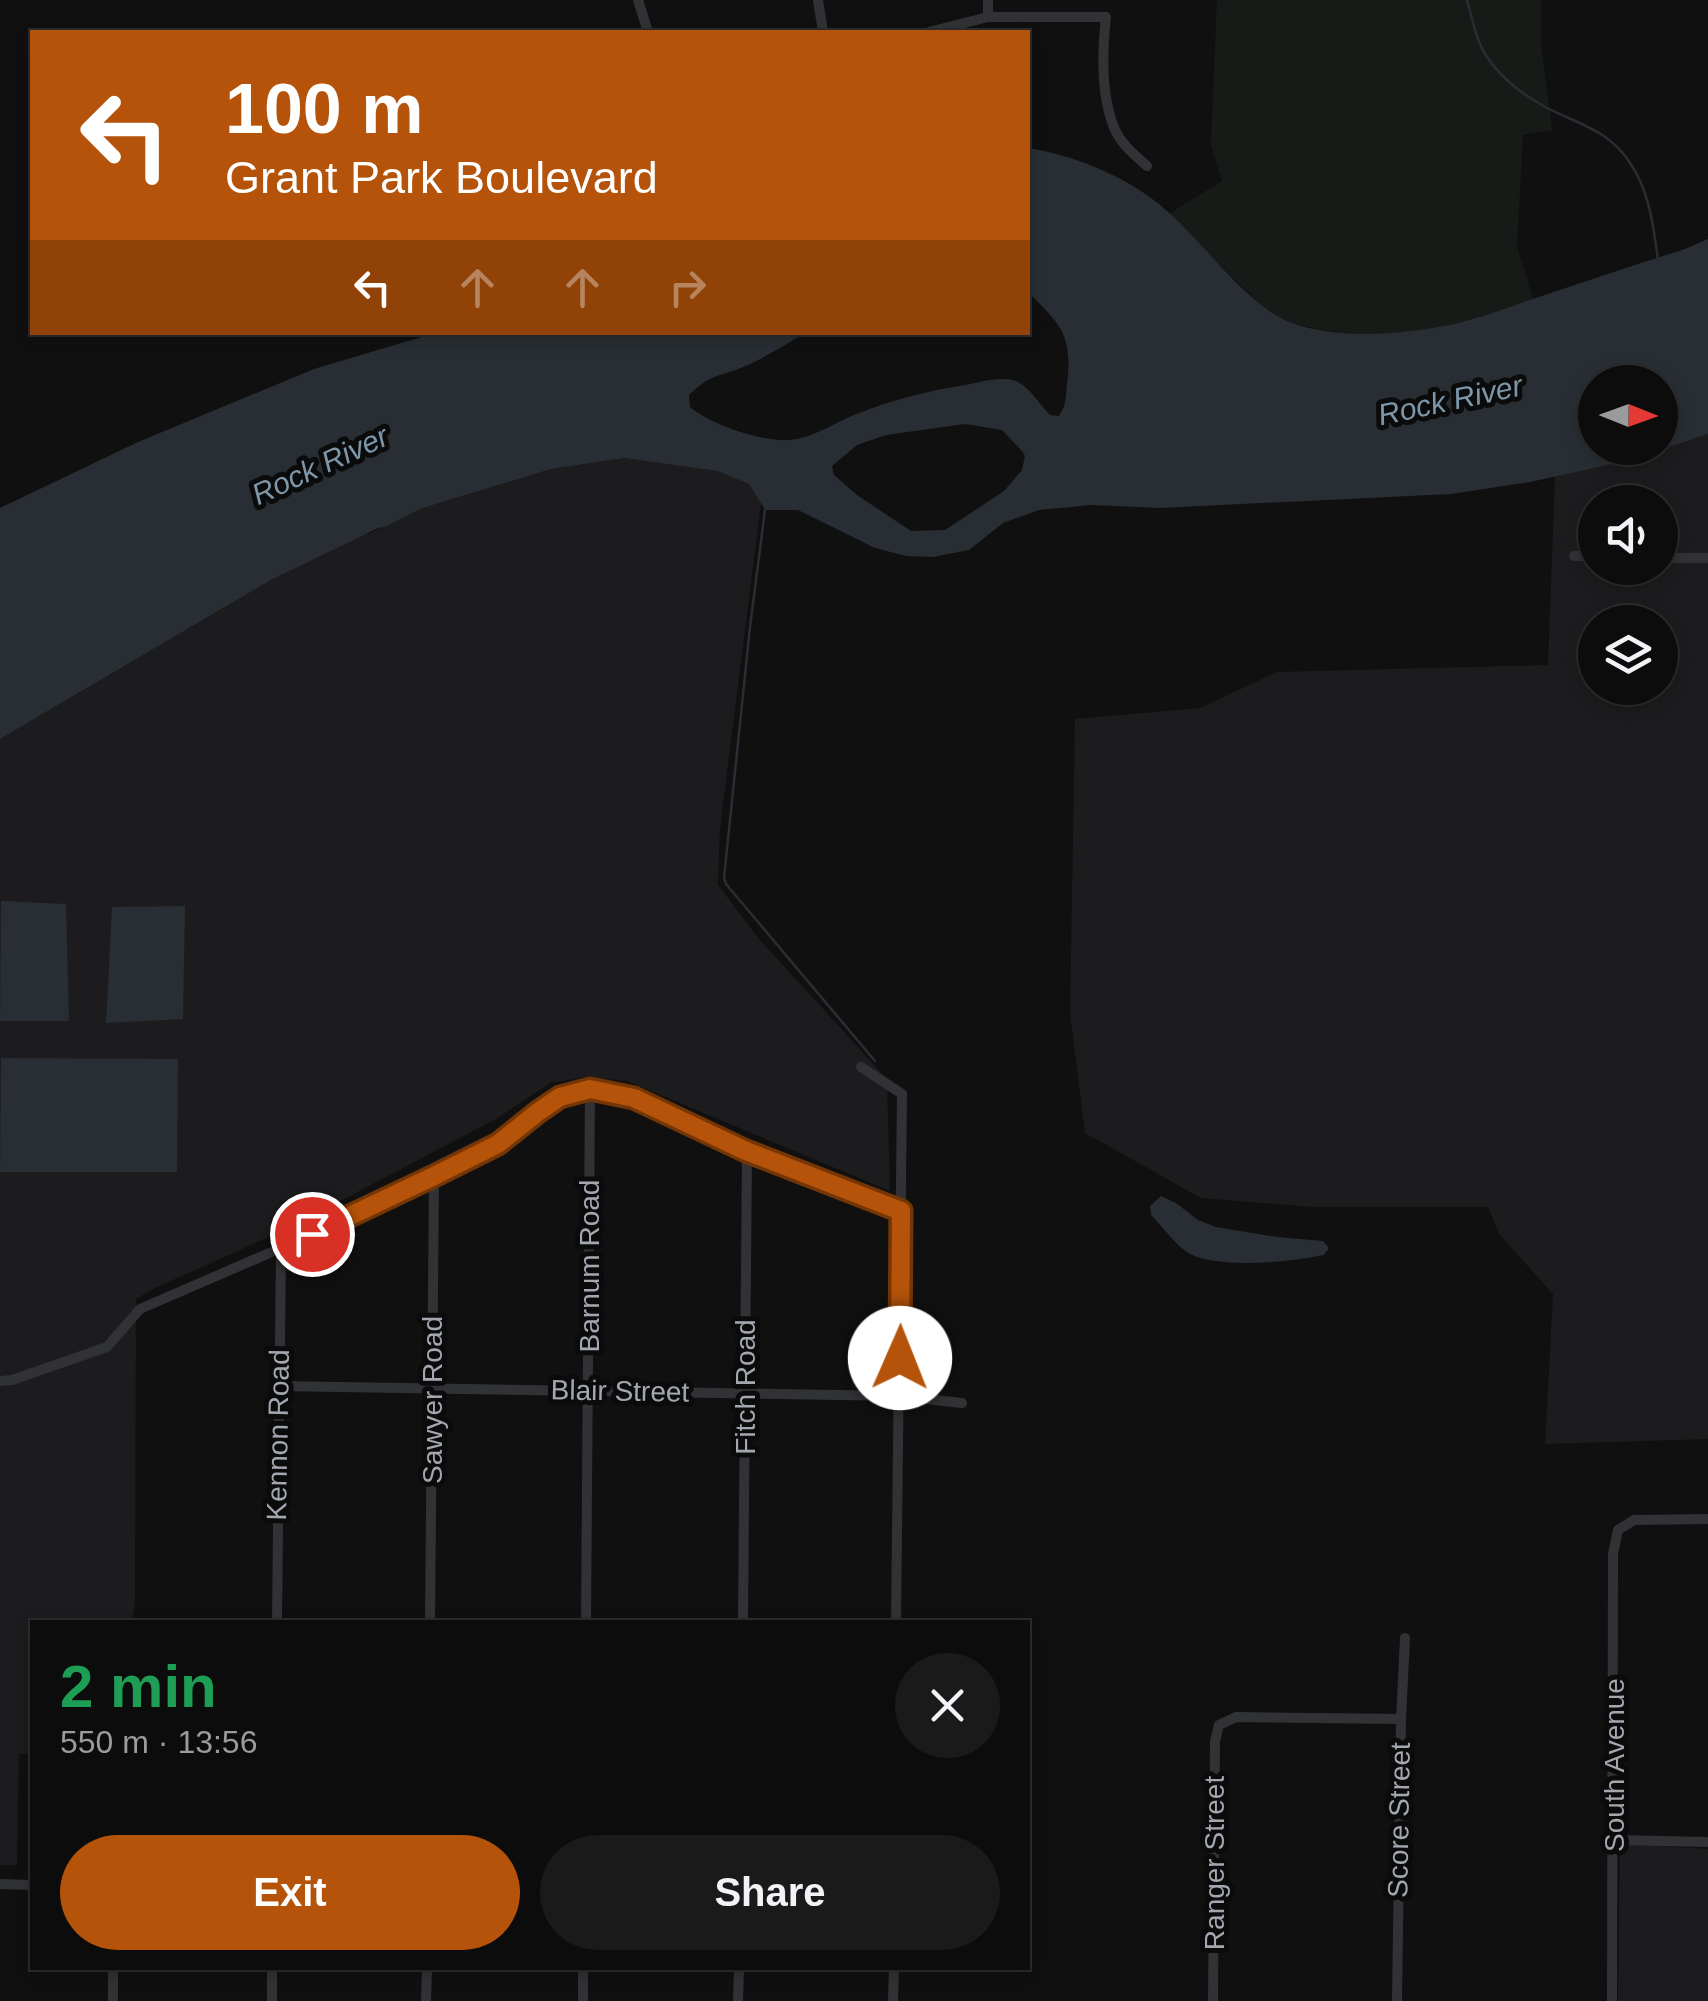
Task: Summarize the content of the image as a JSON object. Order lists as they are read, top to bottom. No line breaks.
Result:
{"streets":{"street":["Barnum Road","Fitch Road","Blair Street","Sawyer Road","Kennon Road","South Avenue","Score Street","Ranger Street"]},"crossings":[["Barnum Road","Blair Street"],["Fitch Road","Blair Street"],["Blair Street","Sawyer Road"],["Blair Street","Kennon Road"],["Score Street","Ranger Street"]],"water":["Rock River"],"north":"right","page":{"turn":["100 m","Grant Park Boulevard"],"heading":["2 min","550 m · 13:56"],"buttons":["Exit","Share"]}}
